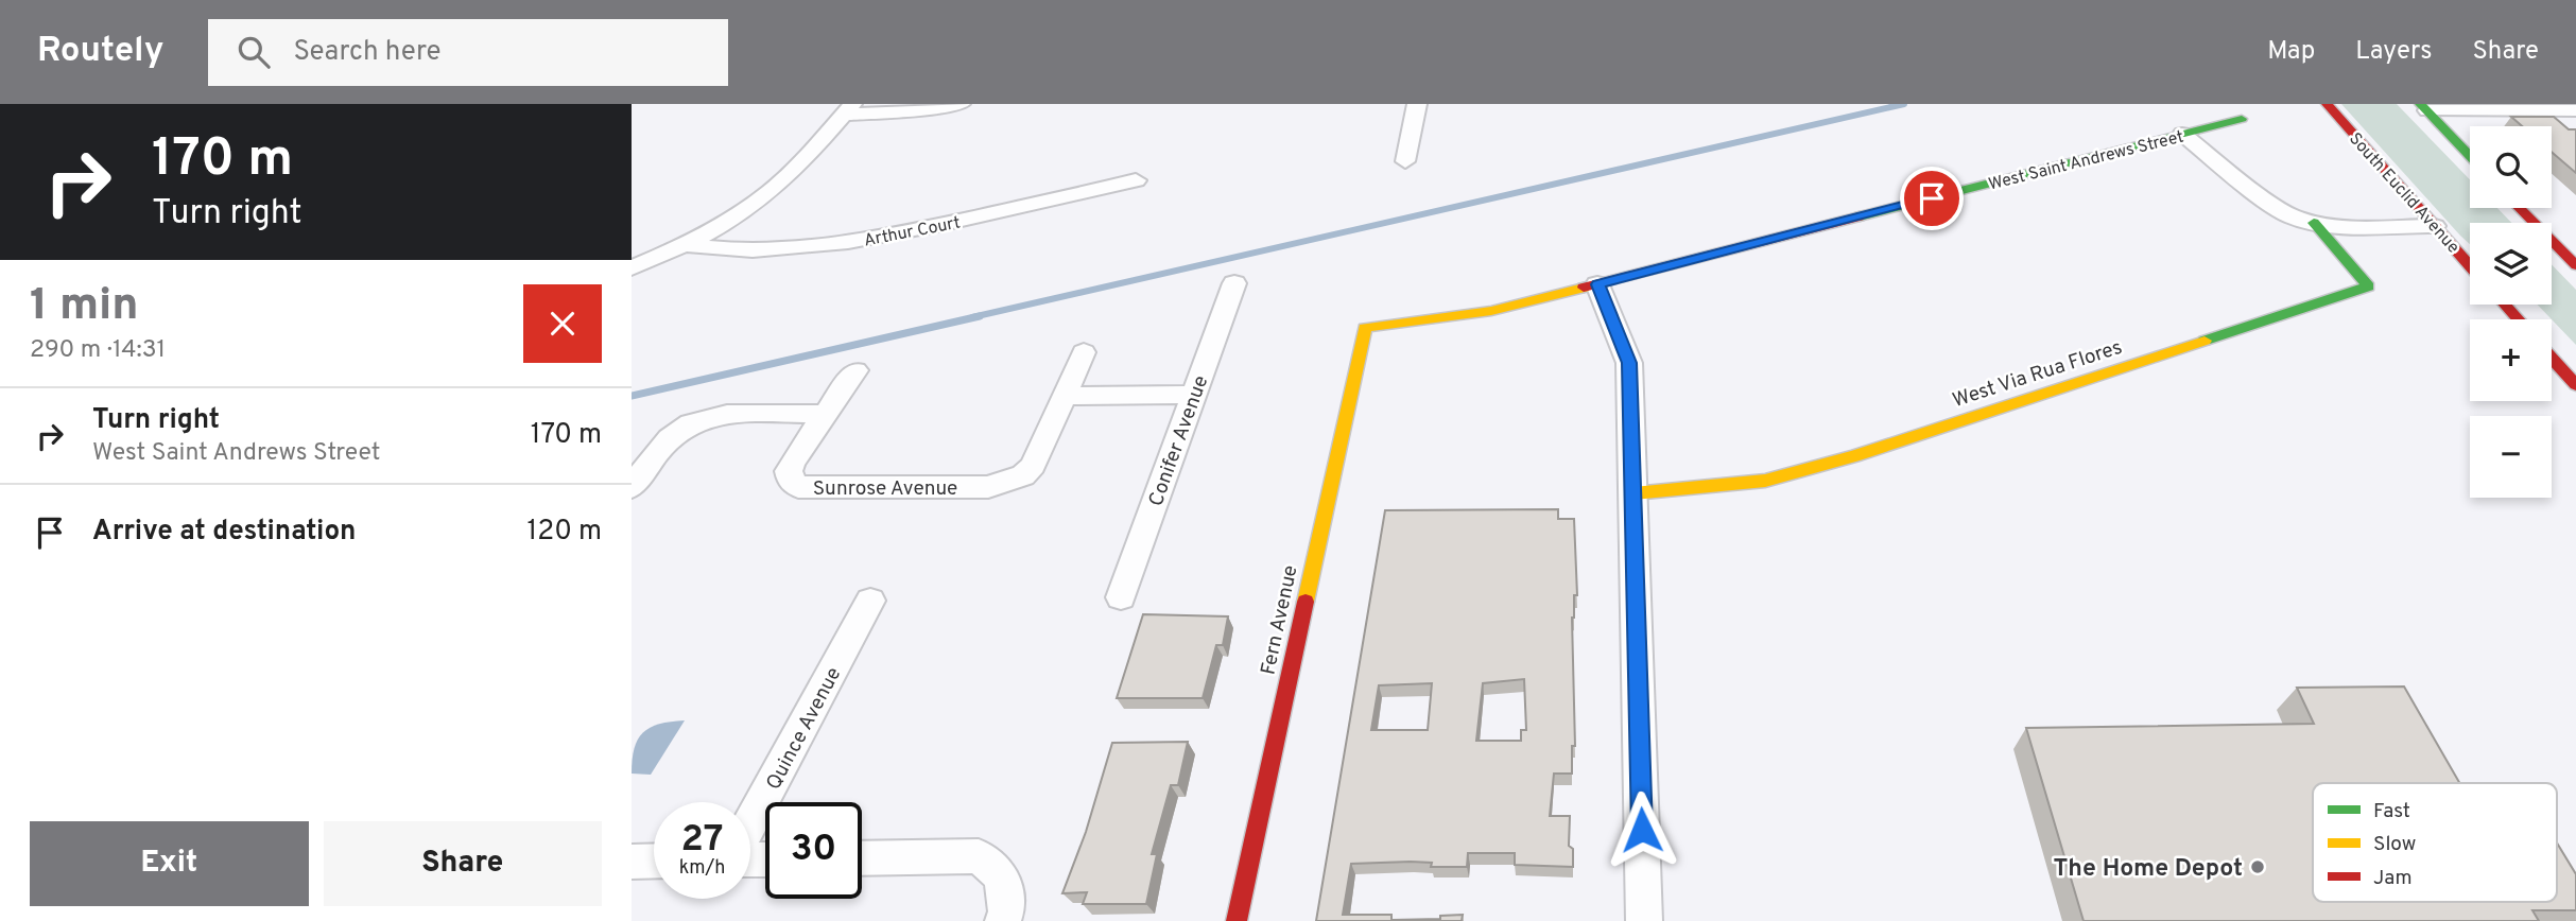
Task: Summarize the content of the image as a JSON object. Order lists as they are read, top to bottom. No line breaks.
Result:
{"streets":{"street":["West Saint Andrews Street","South Euclid Avenue","Arthur Court","West Via Rua Flores","Conifer Avenue","Sunrose Avenue","Fern Avenue","Quince Avenue"]},"crossings":[["West Saint Andrews Street","Fern Avenue"]],"places":["The Home Depot"],"legend":["Fast","Slow","Jam"],"page":{"header":"Routely","search":"Search here","nav":["Map","Layers","Share"],"turn":["170 m","Turn right"],"map_buttons":["+","−"],"heading":["1 min","290 m · 14:31"],"list":[{"name":"Turn right","note":"West Saint Andrews Street","value":"170 m"},{"name":"Arrive at destination","value":"120 m"}],"speed":"27 km/h","limit":"30","buttons":["Exit","Share"]}}
